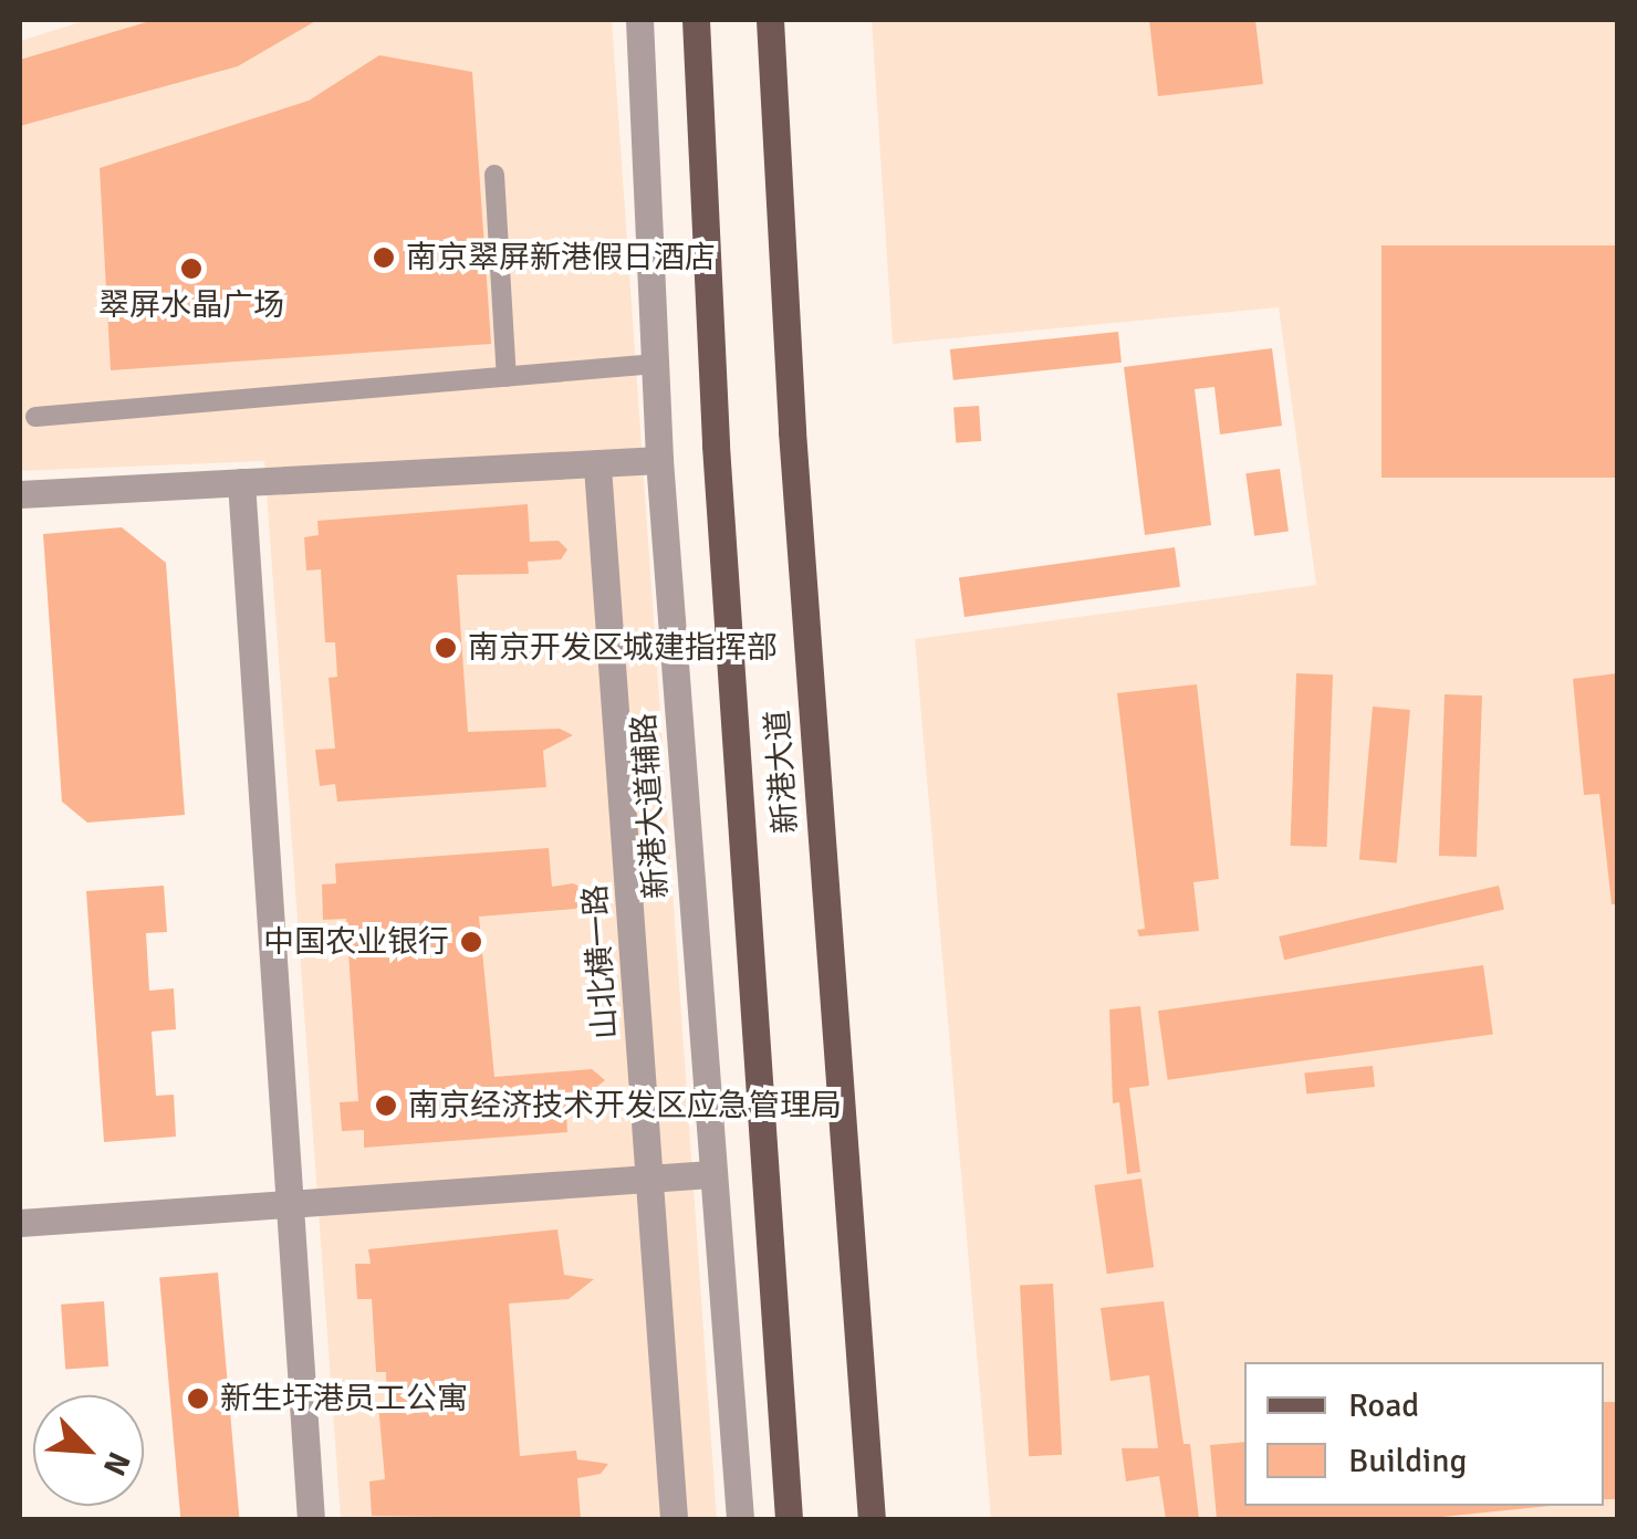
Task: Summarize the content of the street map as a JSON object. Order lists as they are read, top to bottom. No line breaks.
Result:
{"streets":{"main road":["新港大道"],"street":["新港大道辅路","山北横一路"]},"places":["南京翠屏新港假日酒店","翠屏水晶广场","南京开发区城建指挥部","中国农业银行","南京经济技术开发区应急管理局","新生圩港员工公寓"],"legend":["Road","Building"],"north":"bottom right"}
